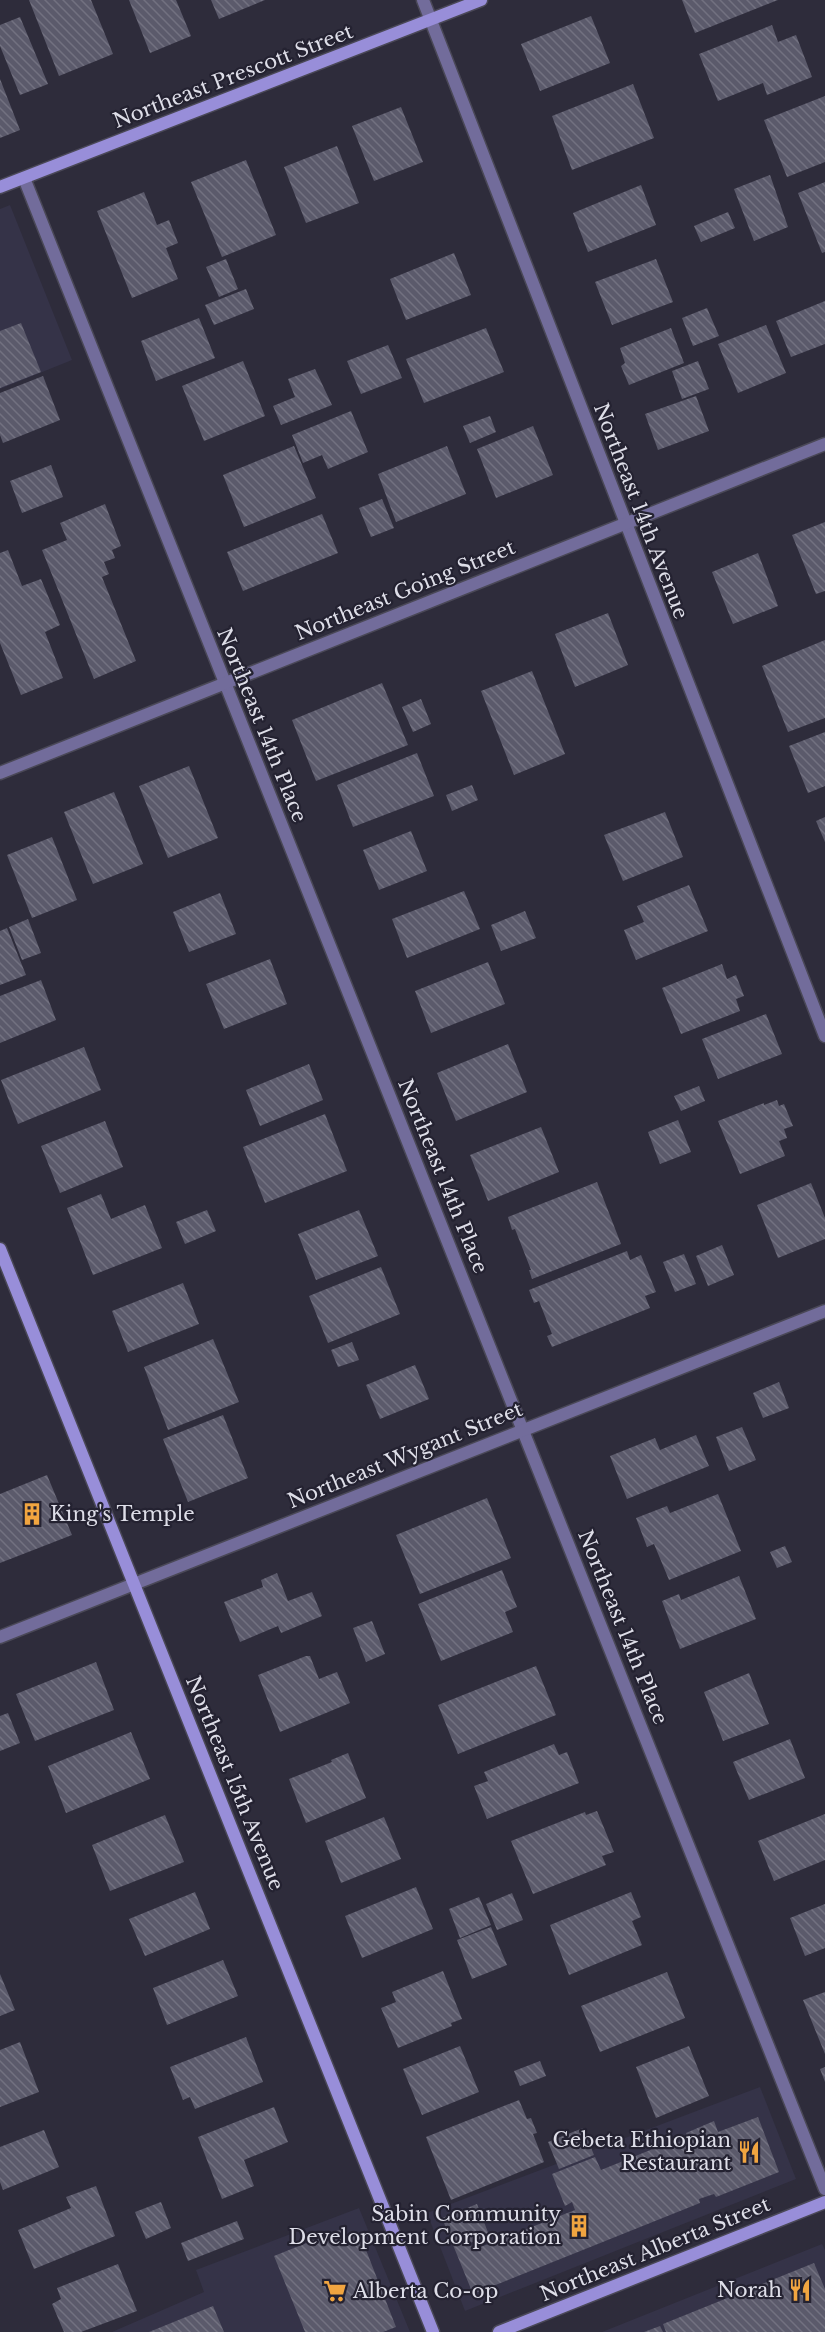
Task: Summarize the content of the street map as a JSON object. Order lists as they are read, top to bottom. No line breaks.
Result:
{"streets":{"street":["Northeast Prescott Street","Northeast 14th Avenue","Northeast Going Street","Northeast 14th Place","Northeast Wygant Street","Northeast 15th Avenue","Northeast Alberta Street"]},"crossings":[["Northeast Prescott Street","Northeast 14th Avenue"],["Northeast Prescott Street","Northeast 14th Place"],["Northeast 14th Avenue","Northeast Going Street"],["Northeast Going Street","Northeast 14th Place"],["Northeast 14th Place","Northeast Wygant Street"],["Northeast Wygant Street","Northeast 15th Avenue"]],"places":{"building":["King's Temple","Sabin Community Development Corporation"],"restaurant":["Gebeta Ethiopian Restaurant","Norah"],"supermarket":["Alberta Co-op"]}}
